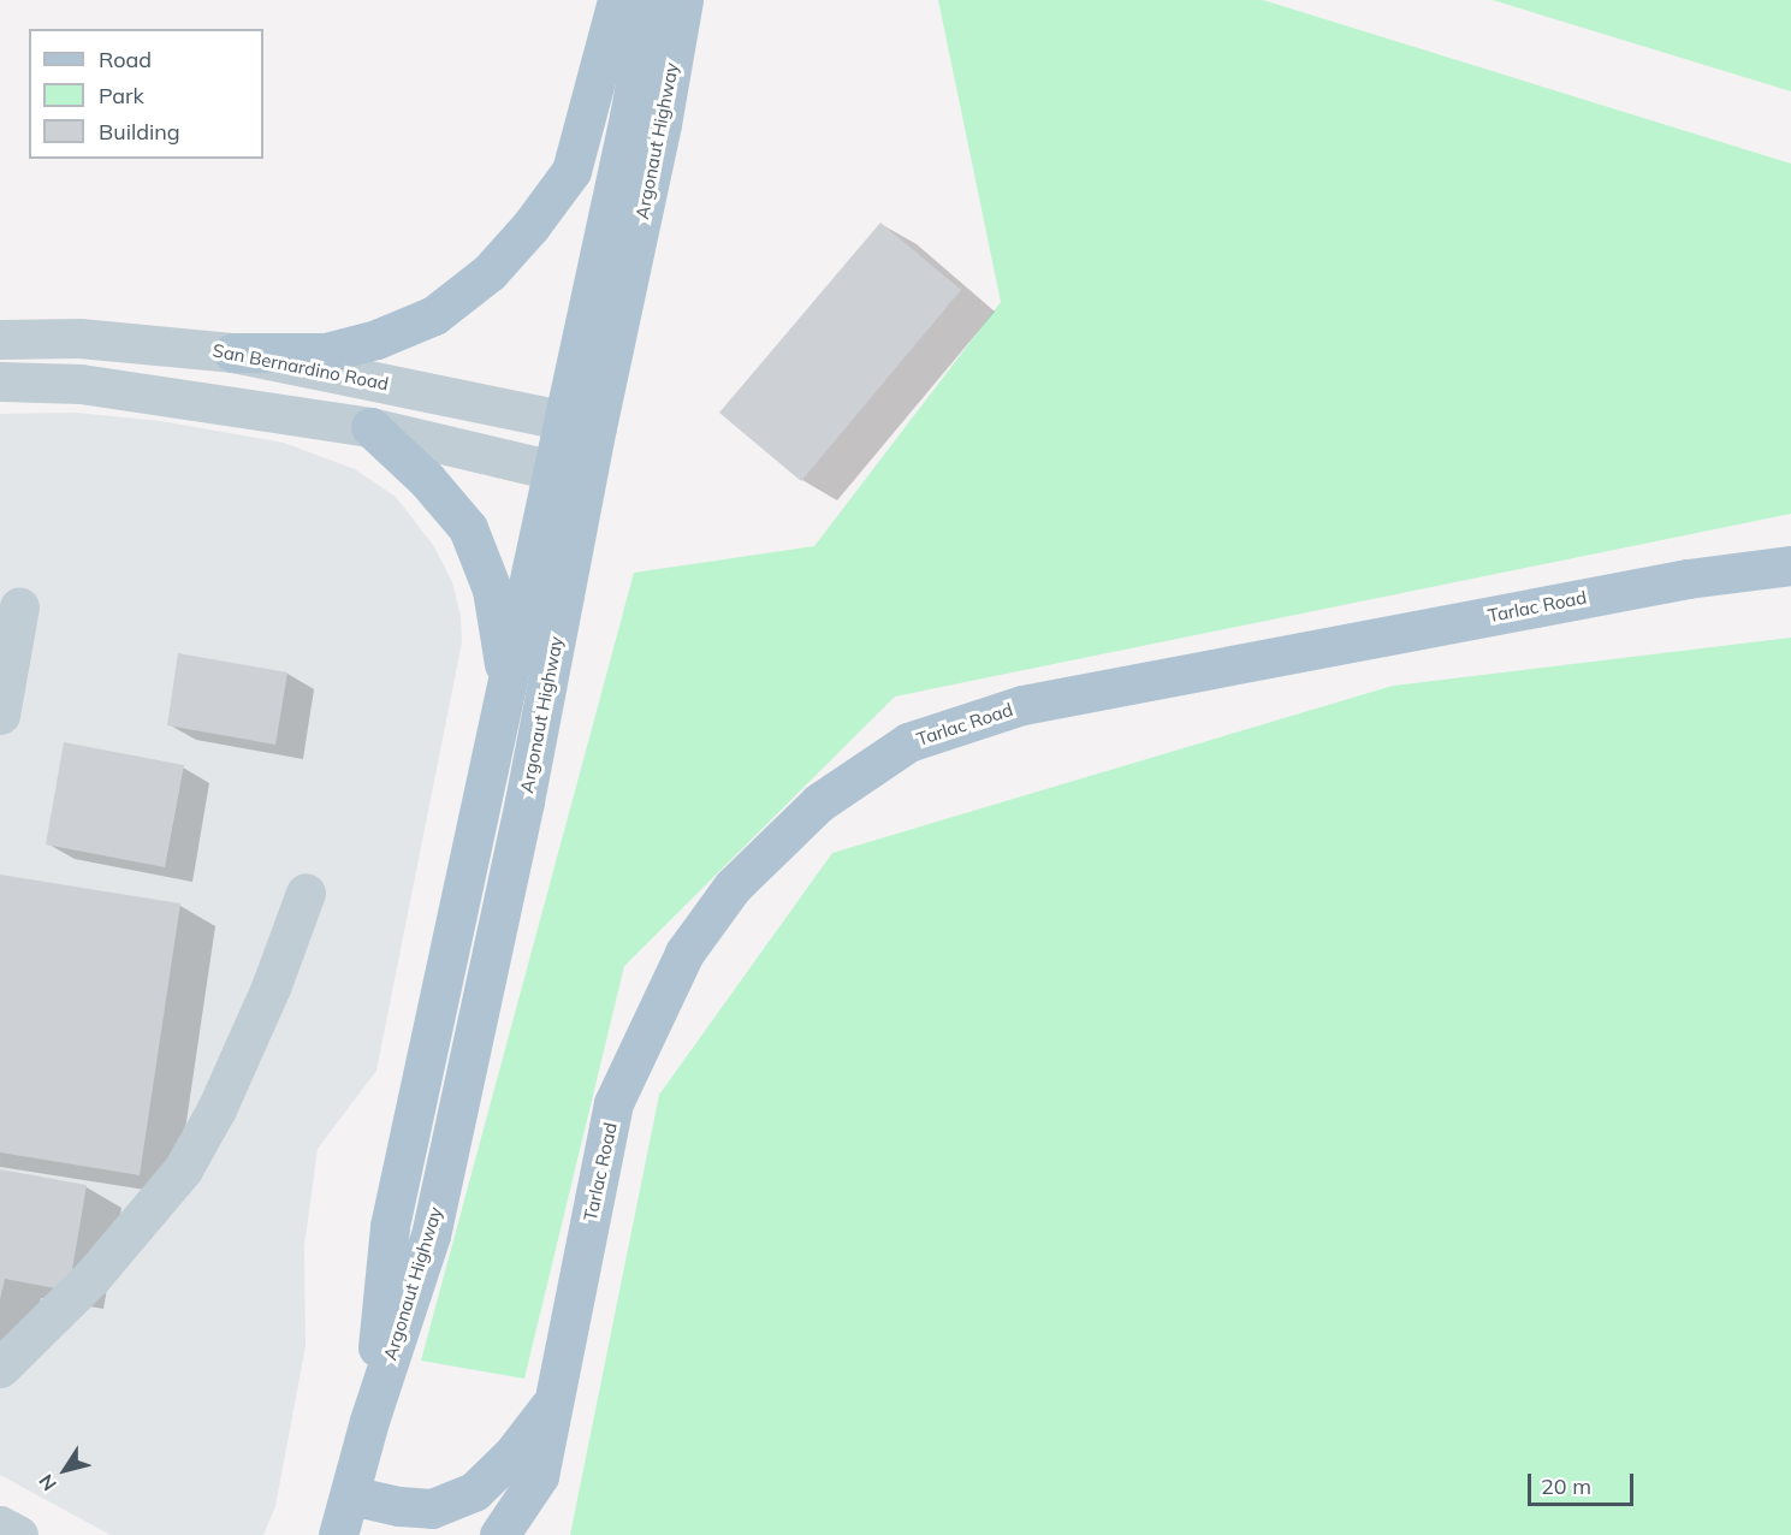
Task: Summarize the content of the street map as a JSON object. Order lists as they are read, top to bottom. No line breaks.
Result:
{"streets":{"main road":["Argonaut Highway","Tarlac Road"],"street":["San Bernardino Road"]},"crossings":[["Argonaut Highway","San Bernardino Road"],["Argonaut Highway","Tarlac Road"]],"legend":["Road","Park","Building"],"scale_bar":"20 m","north":"bottom left"}
